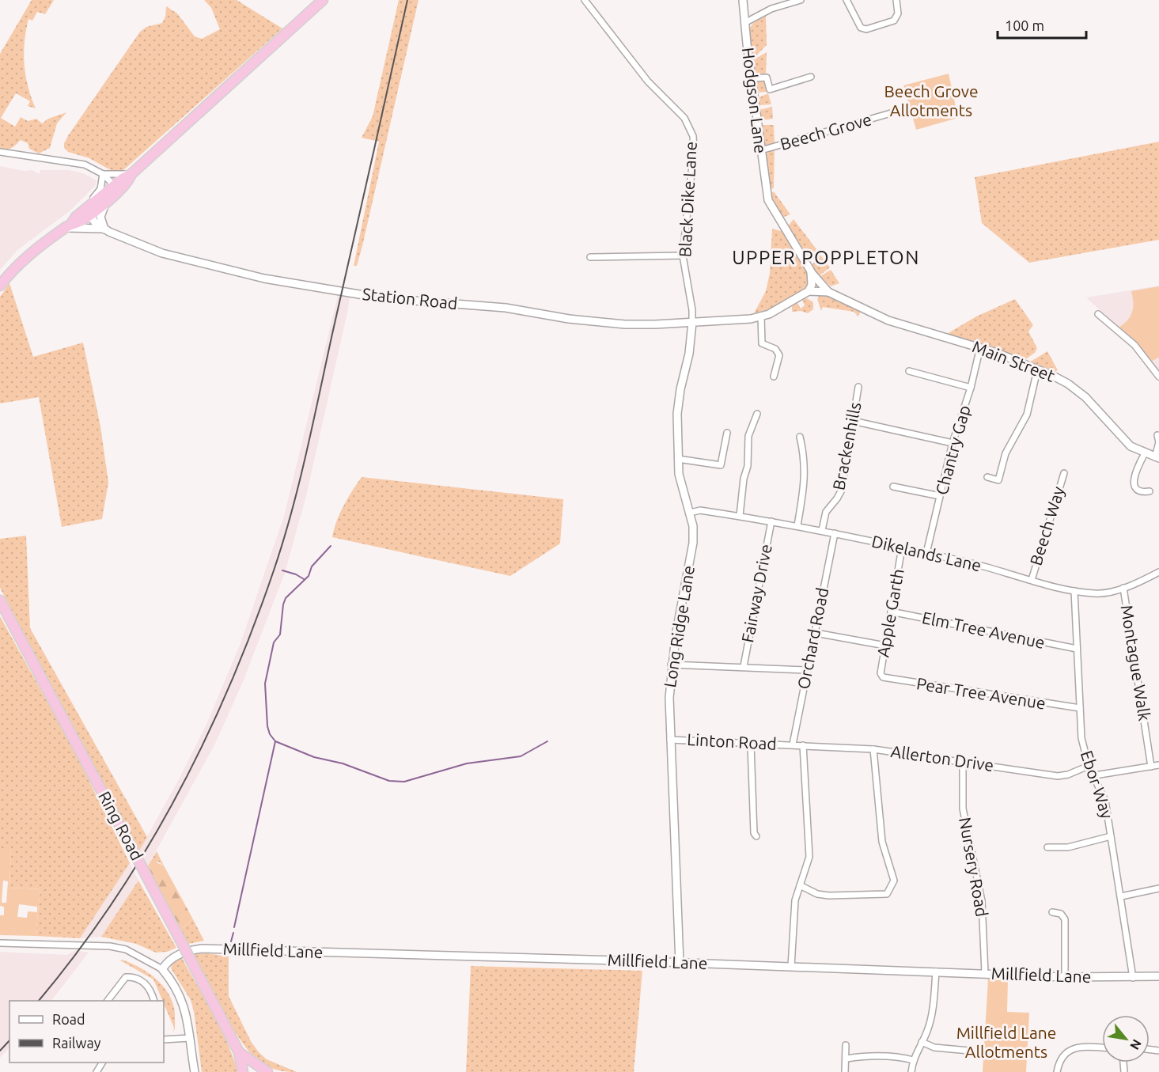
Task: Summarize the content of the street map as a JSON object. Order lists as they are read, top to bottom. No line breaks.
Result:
{"streets":{"highway":["Ring Road"],"street":["Hodgson Lane","Beech Grove","Black Dike Lane","Station Road","Main Street","Brackenhills","Chantry Gap","Beech Way","Dikelands Lane","Fairway Drive","Apple Garth","Long Ridge Lane","Elm Tree Avenue","Orchard Road","Montague Walk","Pear Tree Avenue","Linton Road","Allerton Drive","Ebor Way","Nursery Road","Millfield Lane"]},"crossings":[["Hodgson Lane","Beech Grove"],["Black Dike Lane","Station Road"],["Black Dike Lane","Long Ridge Lane"],["Station Road","Long Ridge Lane"],["Main Street","Chantry Gap"],["Brackenhills","Dikelands Lane"],["Chantry Gap","Dikelands Lane"],["Beech Way","Dikelands Lane"],["Dikelands Lane","Fairway Drive"],["Dikelands Lane","Apple Garth"],["Dikelands Lane","Long Ridge Lane"],["Dikelands Lane","Orchard Road"],["Dikelands Lane","Montague Walk"],["Dikelands Lane","Ebor Way"],["Apple Garth","Elm Tree Avenue"],["Apple Garth","Pear Tree Avenue"],["Long Ridge Lane","Linton Road"],["Long Ridge Lane","Millfield Lane"],["Elm Tree Avenue","Ebor Way"],["Orchard Road","Linton Road"],["Orchard Road","Allerton Drive"],["Pear Tree Avenue","Ebor Way"],["Linton Road","Allerton Drive"],["Allerton Drive","Ebor Way"],["Allerton Drive","Nursery Road"],["Ebor Way","Millfield Lane"],["Nursery Road","Millfield Lane"]],"districts":["UPPER POPPLETON"],"parks":["Beech Grove Allotments","Millfield Lane Allotments"],"legend":["Road","Railway"],"scale_bar":"100 m","north":"bottom right"}
